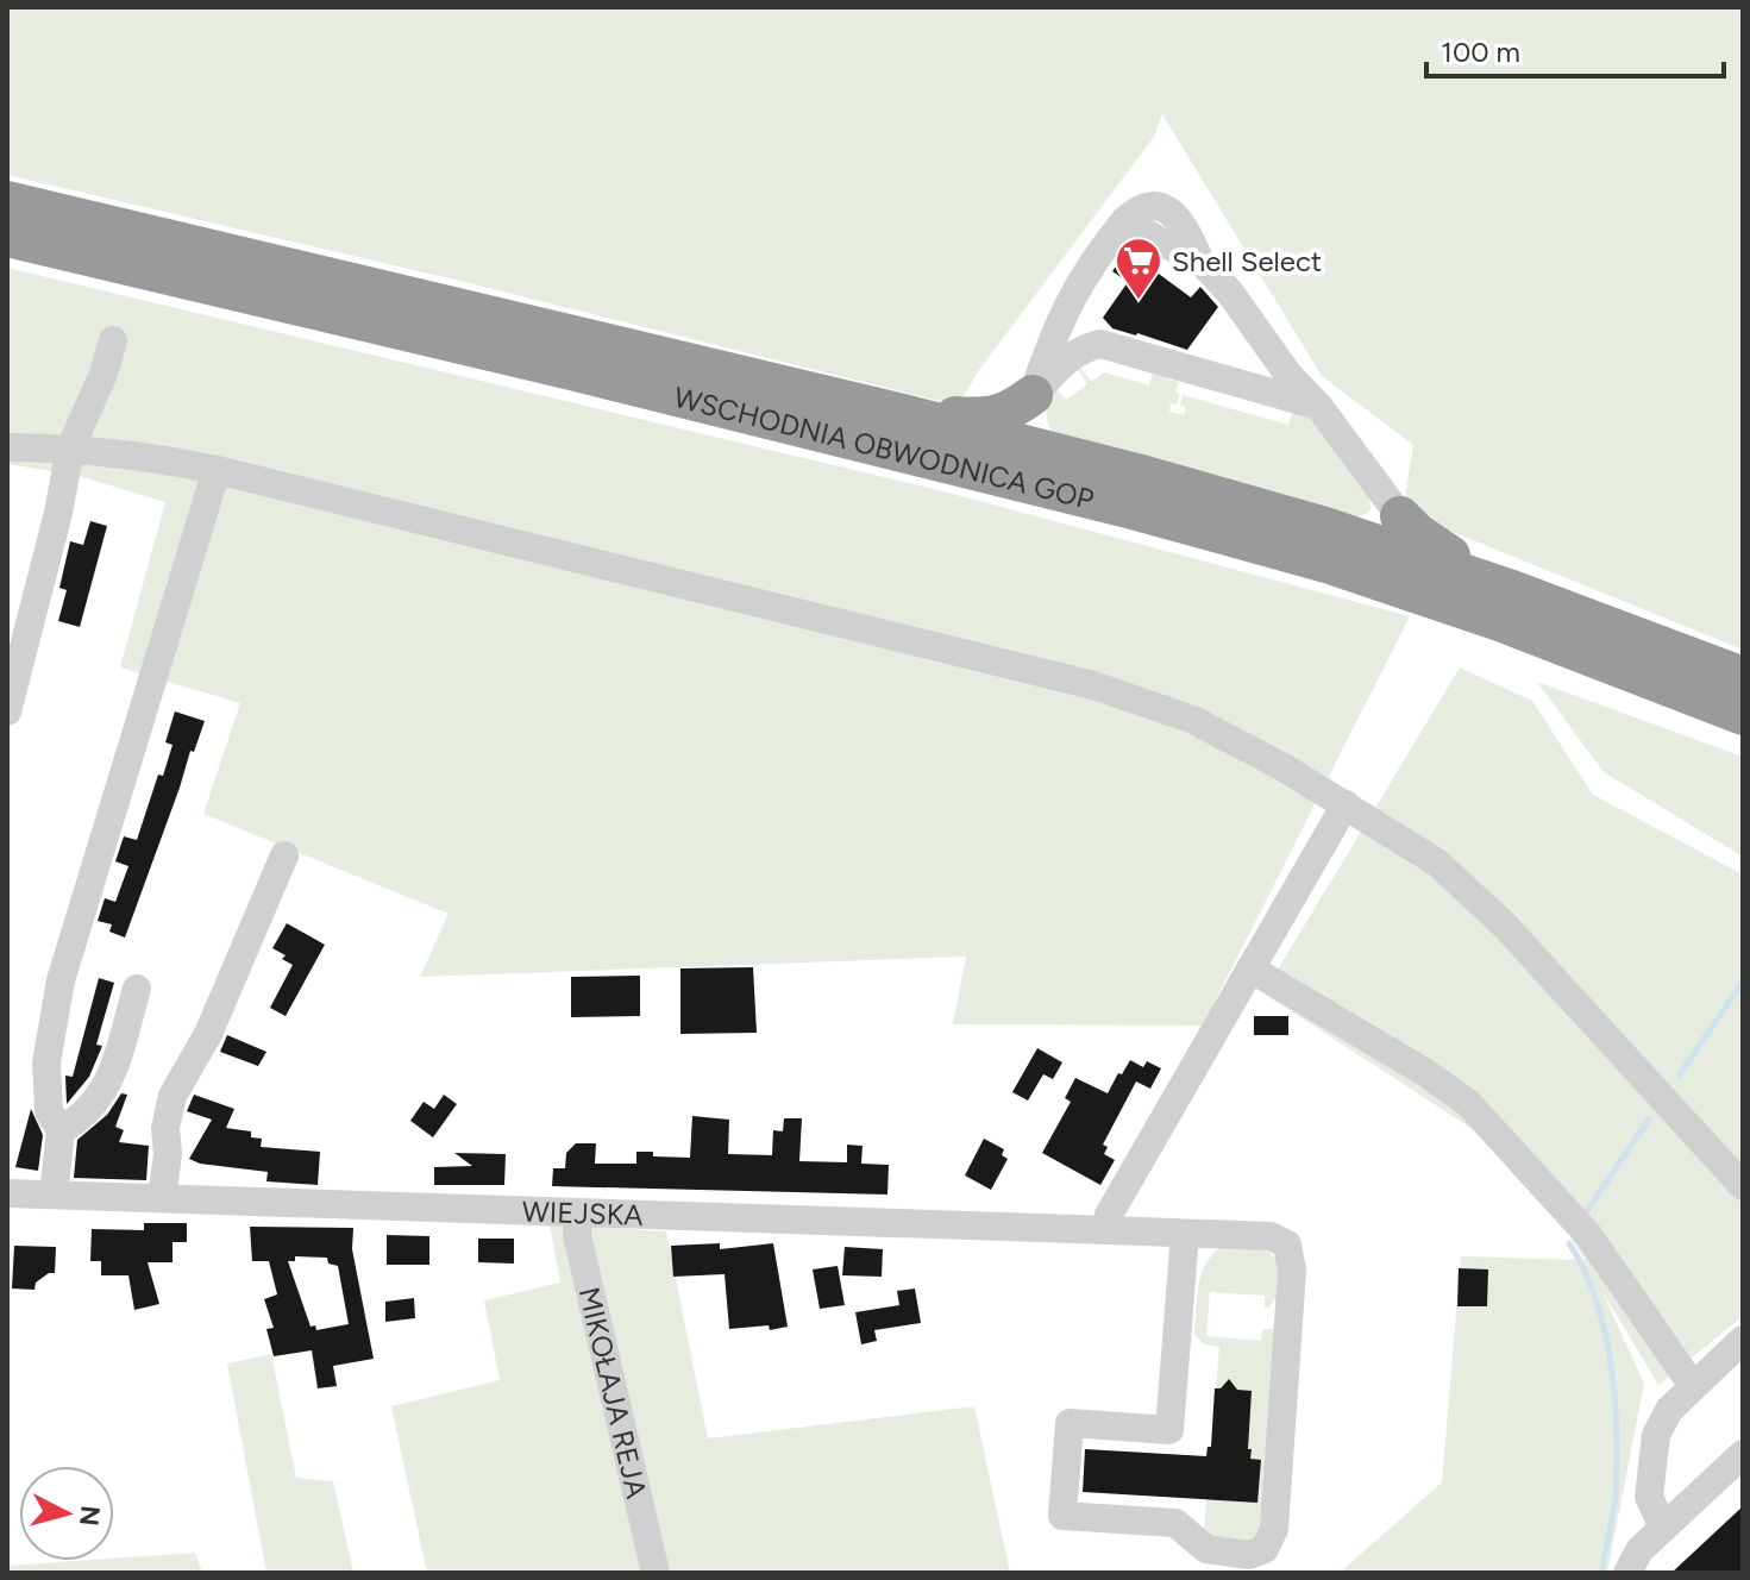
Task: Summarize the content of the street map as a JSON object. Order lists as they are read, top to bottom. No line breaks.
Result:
{"streets":{"highway":["WSCHODNIA OBWODNICA GOP"],"street":["WIEJSKA","MIKOŁAJA REJA"]},"crossings":[["WIEJSKA","MIKOŁAJA REJA"]],"places":{"supermarket":["Shell Select"]},"scale_bar":"100 m","north":"right"}
